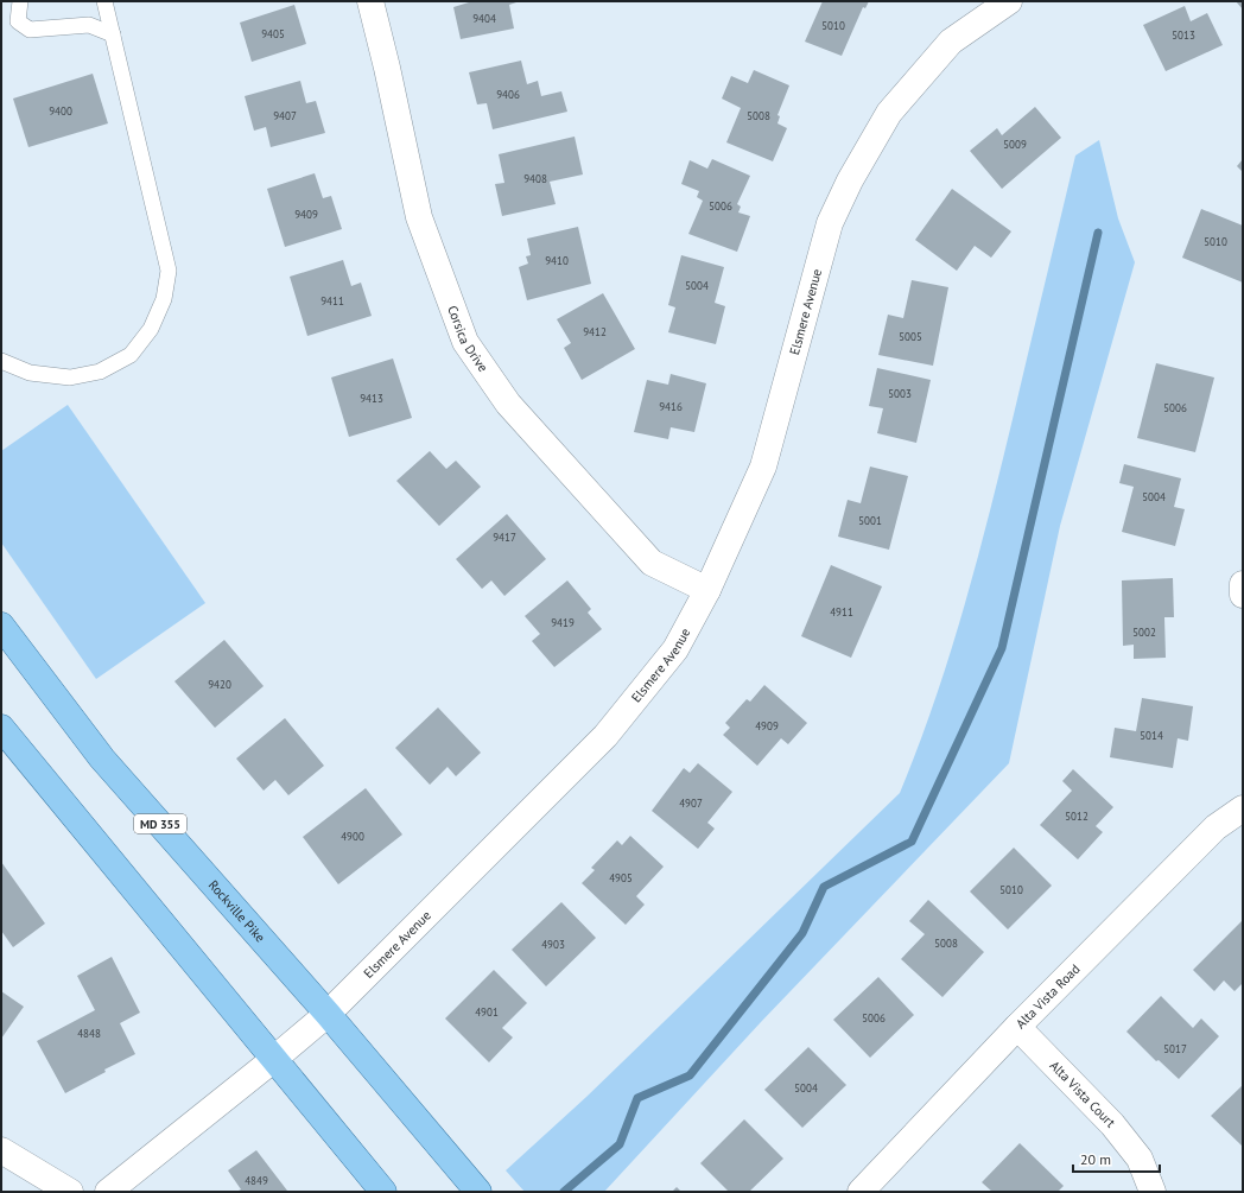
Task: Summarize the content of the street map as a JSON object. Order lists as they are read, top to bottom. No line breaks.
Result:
{"streets":{"main road":["MD 355","Rockville Pike"],"street":["Elsmere Avenue","Corsica Drive","Alta Vista Road","Alta Vista Court"]},"crossings":[["Elsmere Avenue","Corsica Drive"],["Elsmere Avenue","Rockville Pike"],["Alta Vista Road","Alta Vista Court"]],"house_numbers":["9404","5010","9405","5013","9406","9400","9407","5008","5009","9408","5006","9409","5010","9410","5004","9411","9412","5005","5003","9413","9416","5006","5004","5001","9417","4911","9419","5002","9420","4909","5014","4907","5012","4900","4905","5010","5008","4903","4901","5006","4848","5017","5004","4849"],"scale_bar":"20 m"}
